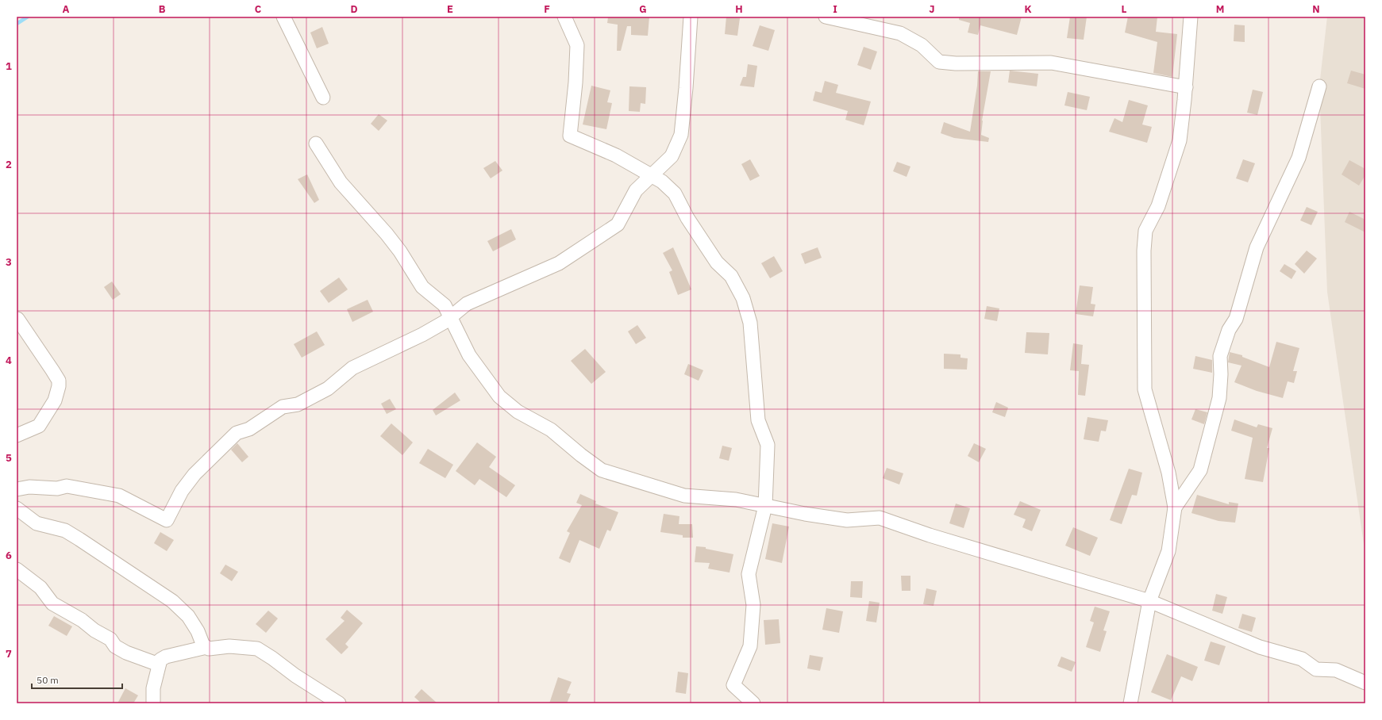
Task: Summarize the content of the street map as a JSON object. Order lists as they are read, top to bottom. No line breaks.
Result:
{"scale_bar":"50 m","grid":{"columns":["A","B","C","D","E","F","G","H","I","J","K","L","M","N"],"rows":["1","2","3","4","5","6","7"]}}
